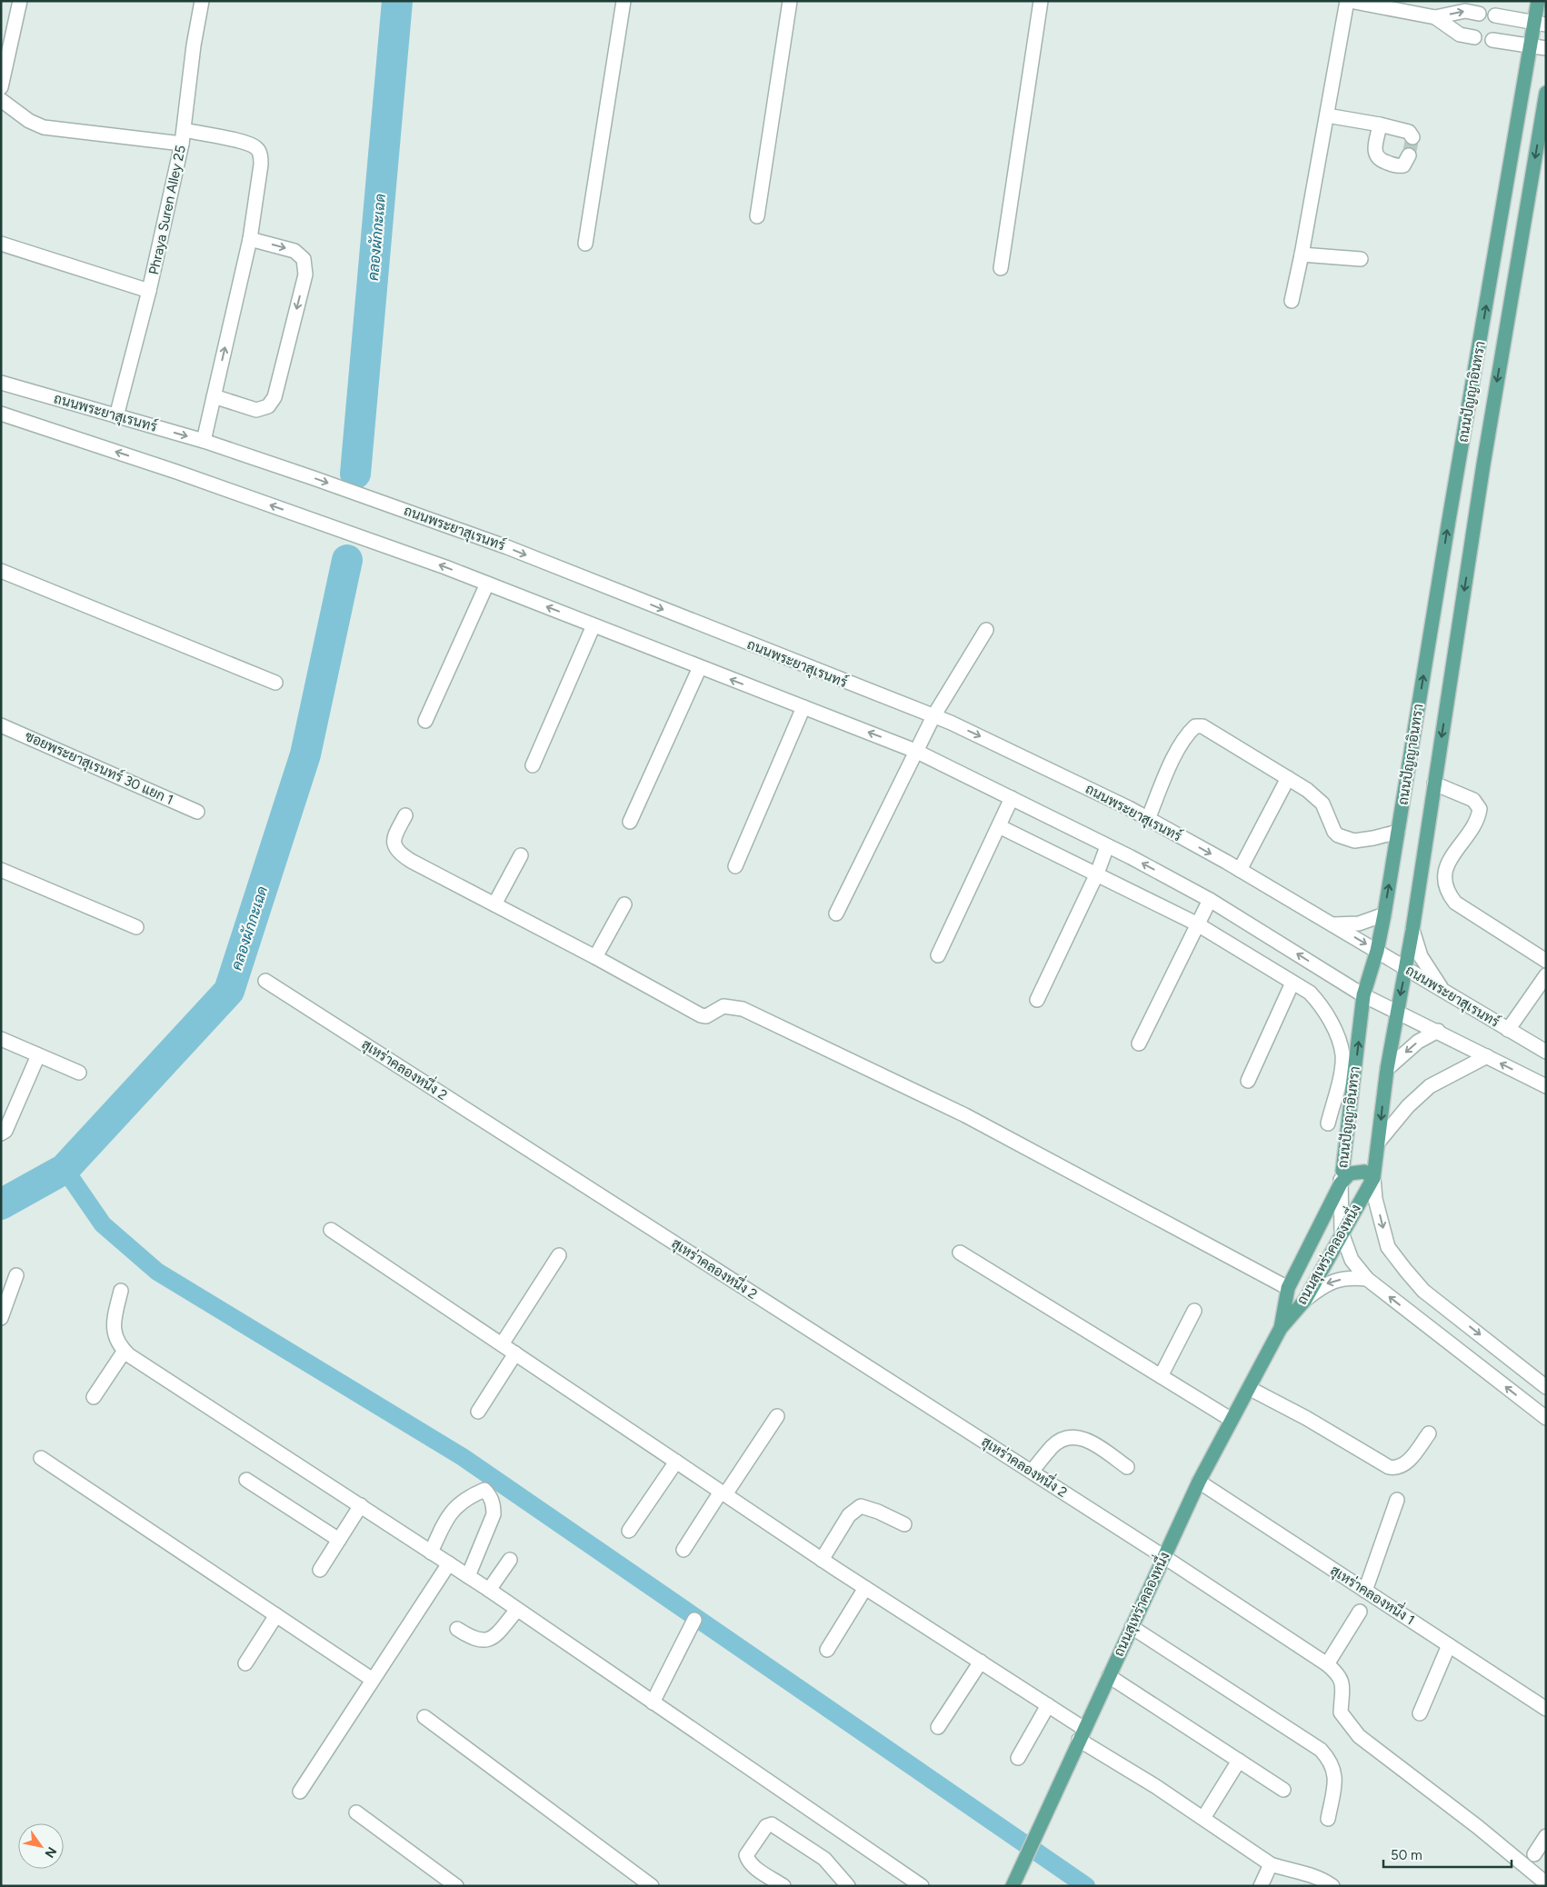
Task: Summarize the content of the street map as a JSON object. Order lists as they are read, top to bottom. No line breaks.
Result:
{"streets":{"main road":["ถนนปัญญาอินทรา","ถนนสุเหร่าคลองหนึ่ง"],"street":["Phraya Suren Alley 25","ถนนพระยาสุเรนทร์","ซอยพระยาสุเรนทร์ 30 แยก 1","สุเหร่าคลองหนึ่ง 2","สุเหร่าคลองหนึ่ง 1"]},"crossings":[["Phraya Suren Alley 25","ถนนพระยาสุเรนทร์"],["ถนนปัญญาอินทรา","ถนนพระยาสุเรนทร์"],["ถนนปัญญาอินทรา","ถนนสุเหร่าคลองหนึ่ง"],["สุเหร่าคลองหนึ่ง 2","ถนนสุเหร่าคลองหนึ่ง"],["ถนนสุเหร่าคลองหนึ่ง","สุเหร่าคลองหนึ่ง 1"]],"water":["คลองผักกะเฉด"],"scale_bar":"50 m","north":"bottom right"}
